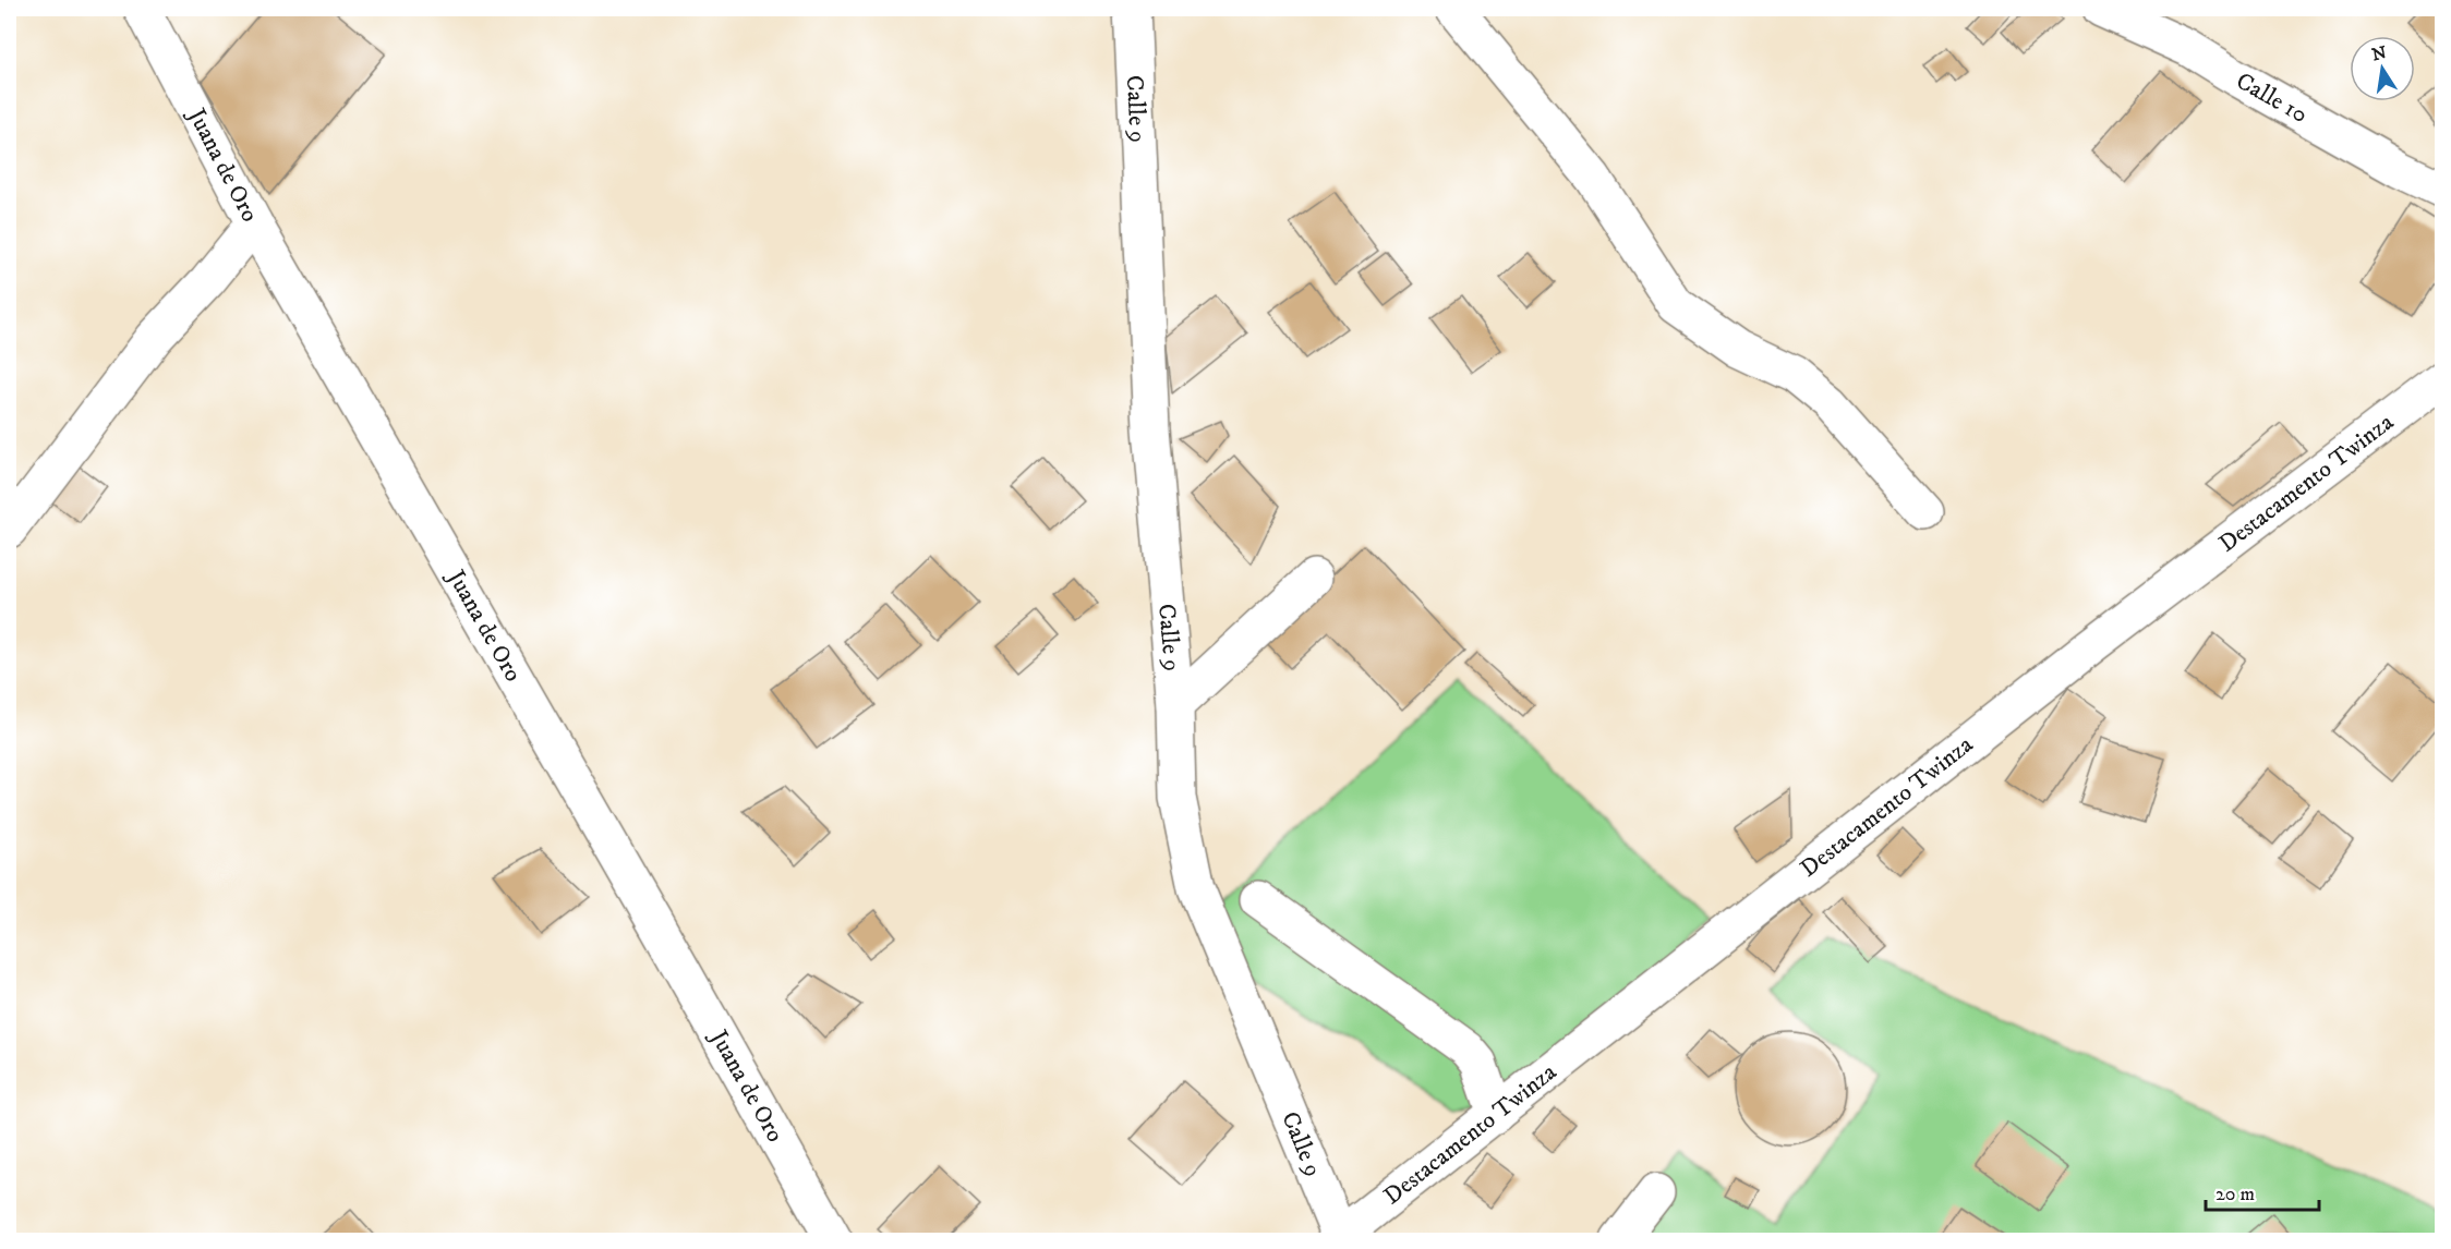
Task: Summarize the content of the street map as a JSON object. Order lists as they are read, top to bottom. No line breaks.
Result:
{"streets":{"street":["Calle 10","Calle 9","Juana de Oro","Destacamento Twinza"]},"crossings":[["Calle 9","Destacamento Twinza"]],"scale_bar":"20 m","north":"top"}
